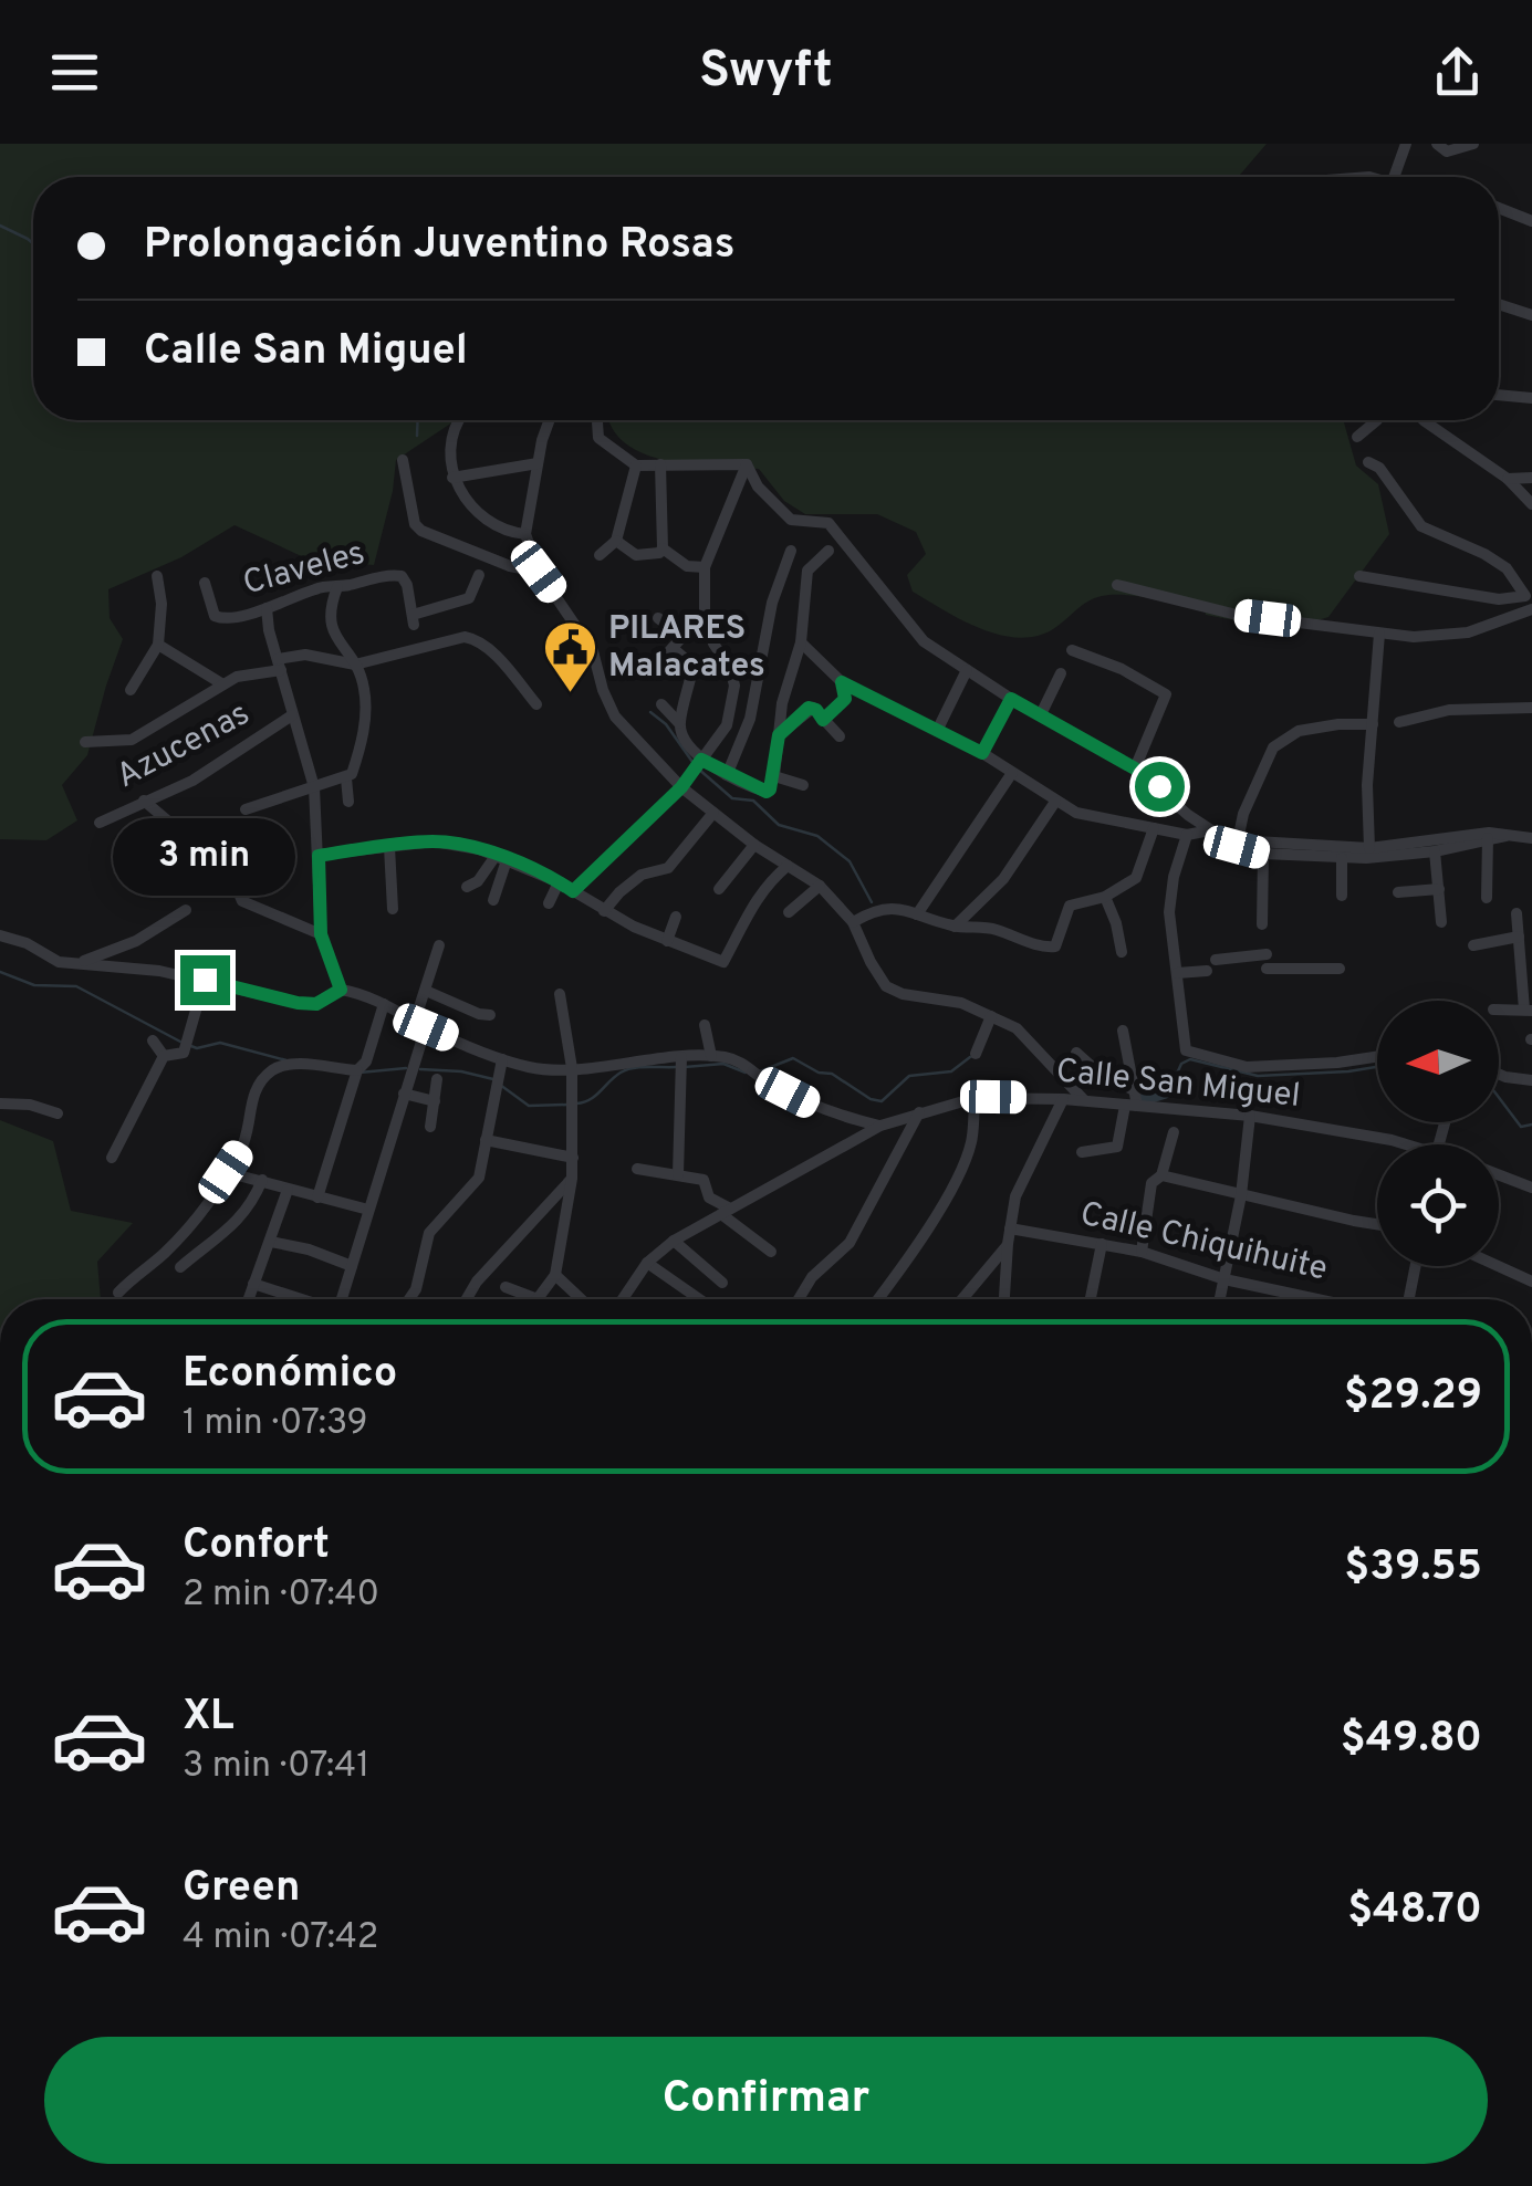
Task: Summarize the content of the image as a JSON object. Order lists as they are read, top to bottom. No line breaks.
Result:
{"streets":{"street":["Claveles","Azucenas","Calle San Miguel","Calle Chiquihuite"]},"places":{"public building":["PILARES Malacates"]},"north":"left","page":{"header":"Swyft","banner":["Prolongación Juventino Rosas","Calle San Miguel"],"bubble":"3 min","list":[{"name":"Económico","note":"1 min · 07:39","value":"$29.29"},{"name":"Confort","note":"2 min · 07:40","value":"$39.55"},{"name":"XL","note":"3 min · 07:41","value":"$49.80"},{"name":"Green","note":"4 min · 07:42","value":"$48.70"}],"buttons":"Confirmar"}}
